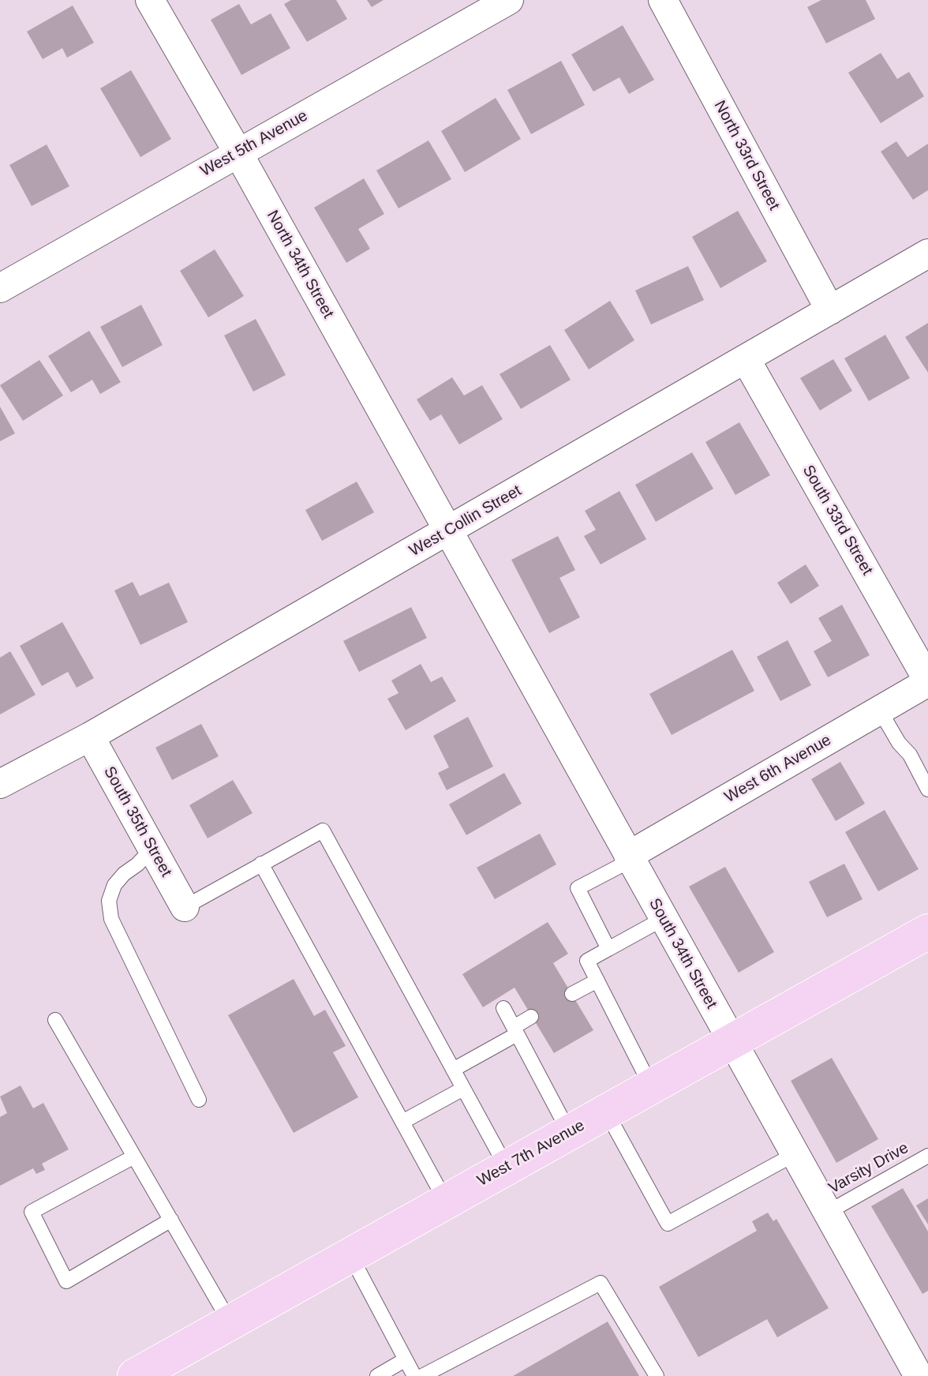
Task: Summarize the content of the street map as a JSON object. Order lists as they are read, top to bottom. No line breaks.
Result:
{"streets":{"main road":["West 7th Avenue"],"street":["West 5th Avenue","North 33rd Street","North 34th Street","South 33rd Street","West Collin Street","West 6th Avenue","South 35th Street","South 34th Street"],"lane":["Varsity Drive"]},"crossings":[["West 5th Avenue","North 34th Street"],["North 33rd Street","West Collin Street"],["North 34th Street","West Collin Street"],["North 34th Street","South 34th Street"],["South 33rd Street","West Collin Street"],["South 33rd Street","West 6th Avenue"],["West Collin Street","South 35th Street"],["West Collin Street","South 34th Street"],["West 6th Avenue","South 34th Street"],["South 34th Street","West 7th Avenue"],["South 34th Street","Varsity Drive"]]}
